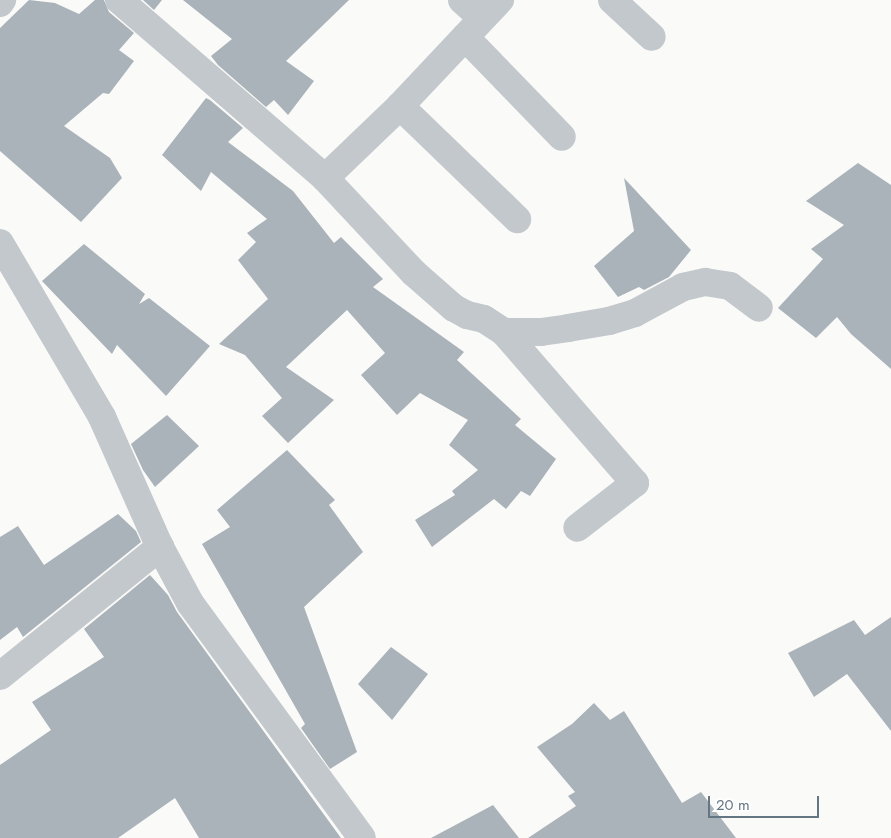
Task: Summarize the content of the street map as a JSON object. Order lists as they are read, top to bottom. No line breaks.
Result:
{"scale_bar":"20 m"}
